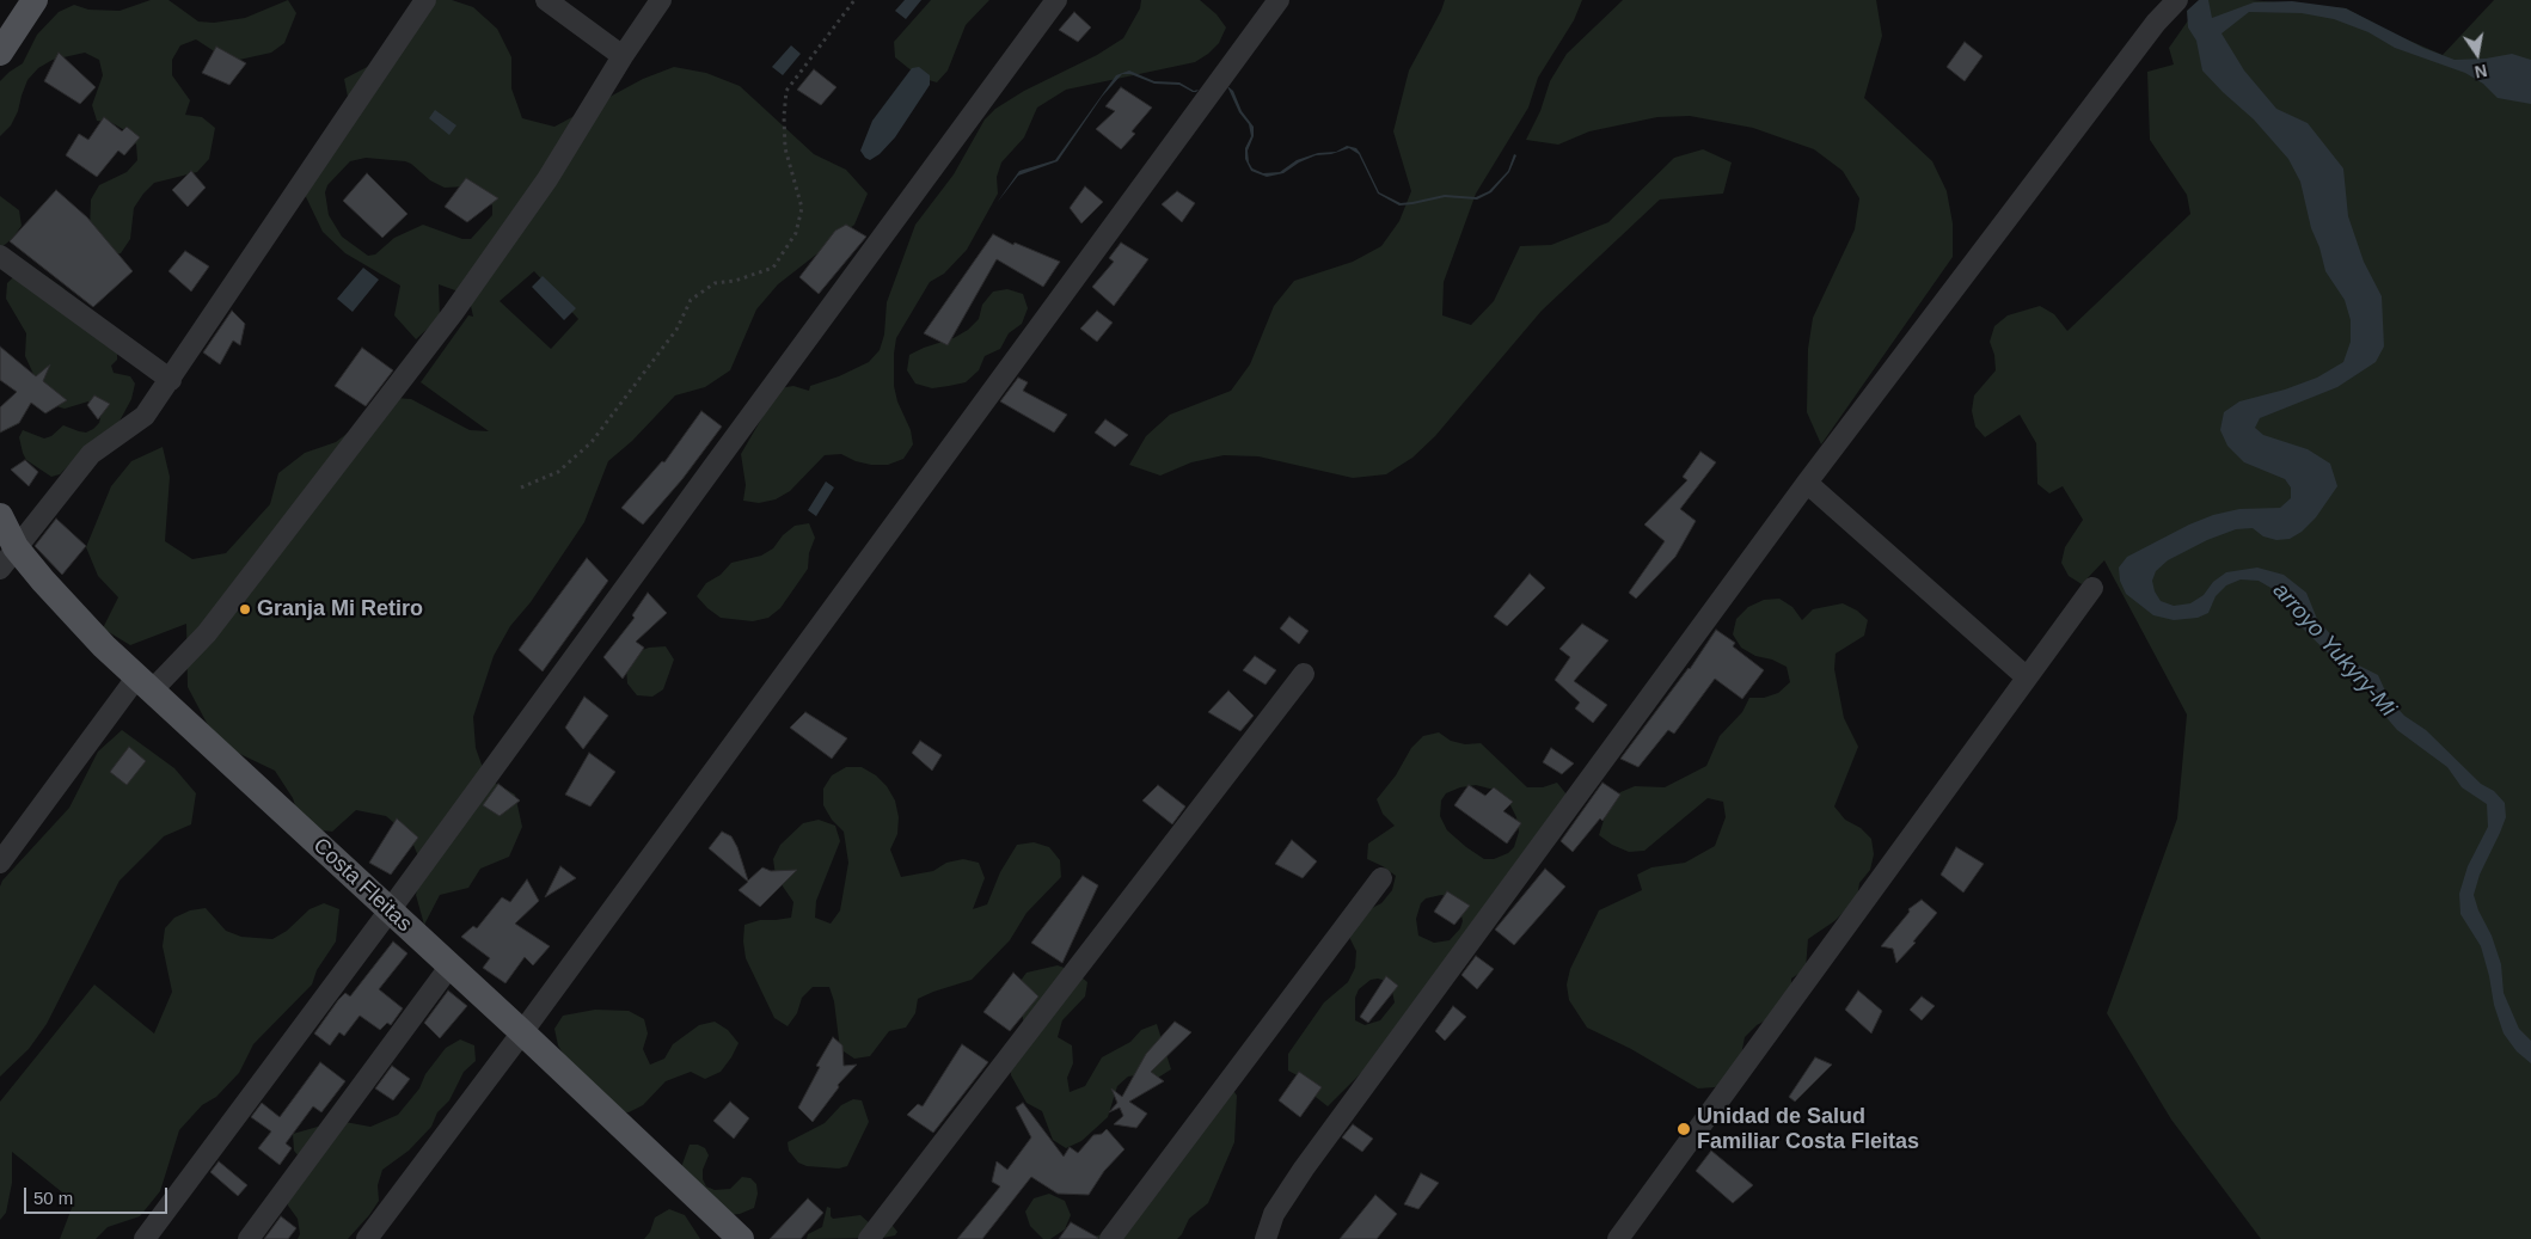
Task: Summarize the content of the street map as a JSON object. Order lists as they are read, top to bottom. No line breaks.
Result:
{"streets":{"main road":["Costa Fleitas"]},"water":["arroyo Yukyry-Mi"],"places":["Granja Mi Retiro","Unidad de Salud Familiar Costa Fleitas"],"scale_bar":"50 m","north":"bottom"}
